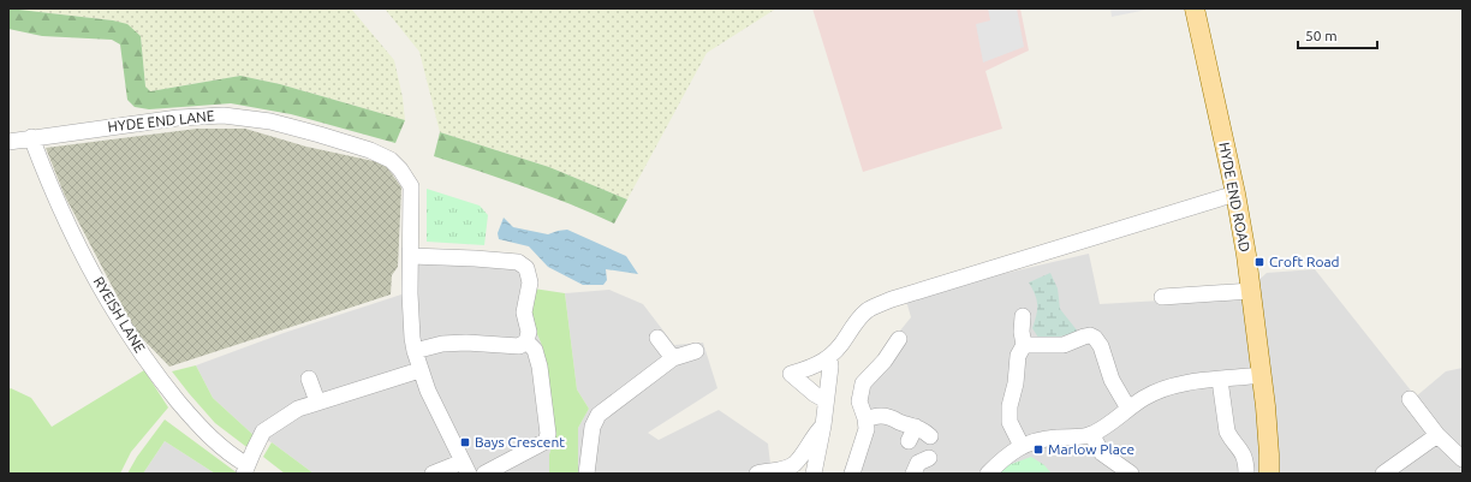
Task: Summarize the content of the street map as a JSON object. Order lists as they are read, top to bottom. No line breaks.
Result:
{"streets":{"main road":["HYDE END ROAD"],"street":["HYDE END LANE","RYEISH LANE"]},"crossings":[["HYDE END LANE","RYEISH LANE"]],"places":{"transit":["Croft Road","Bays Crescent","Marlow Place"]},"scale_bar":"50 m"}
